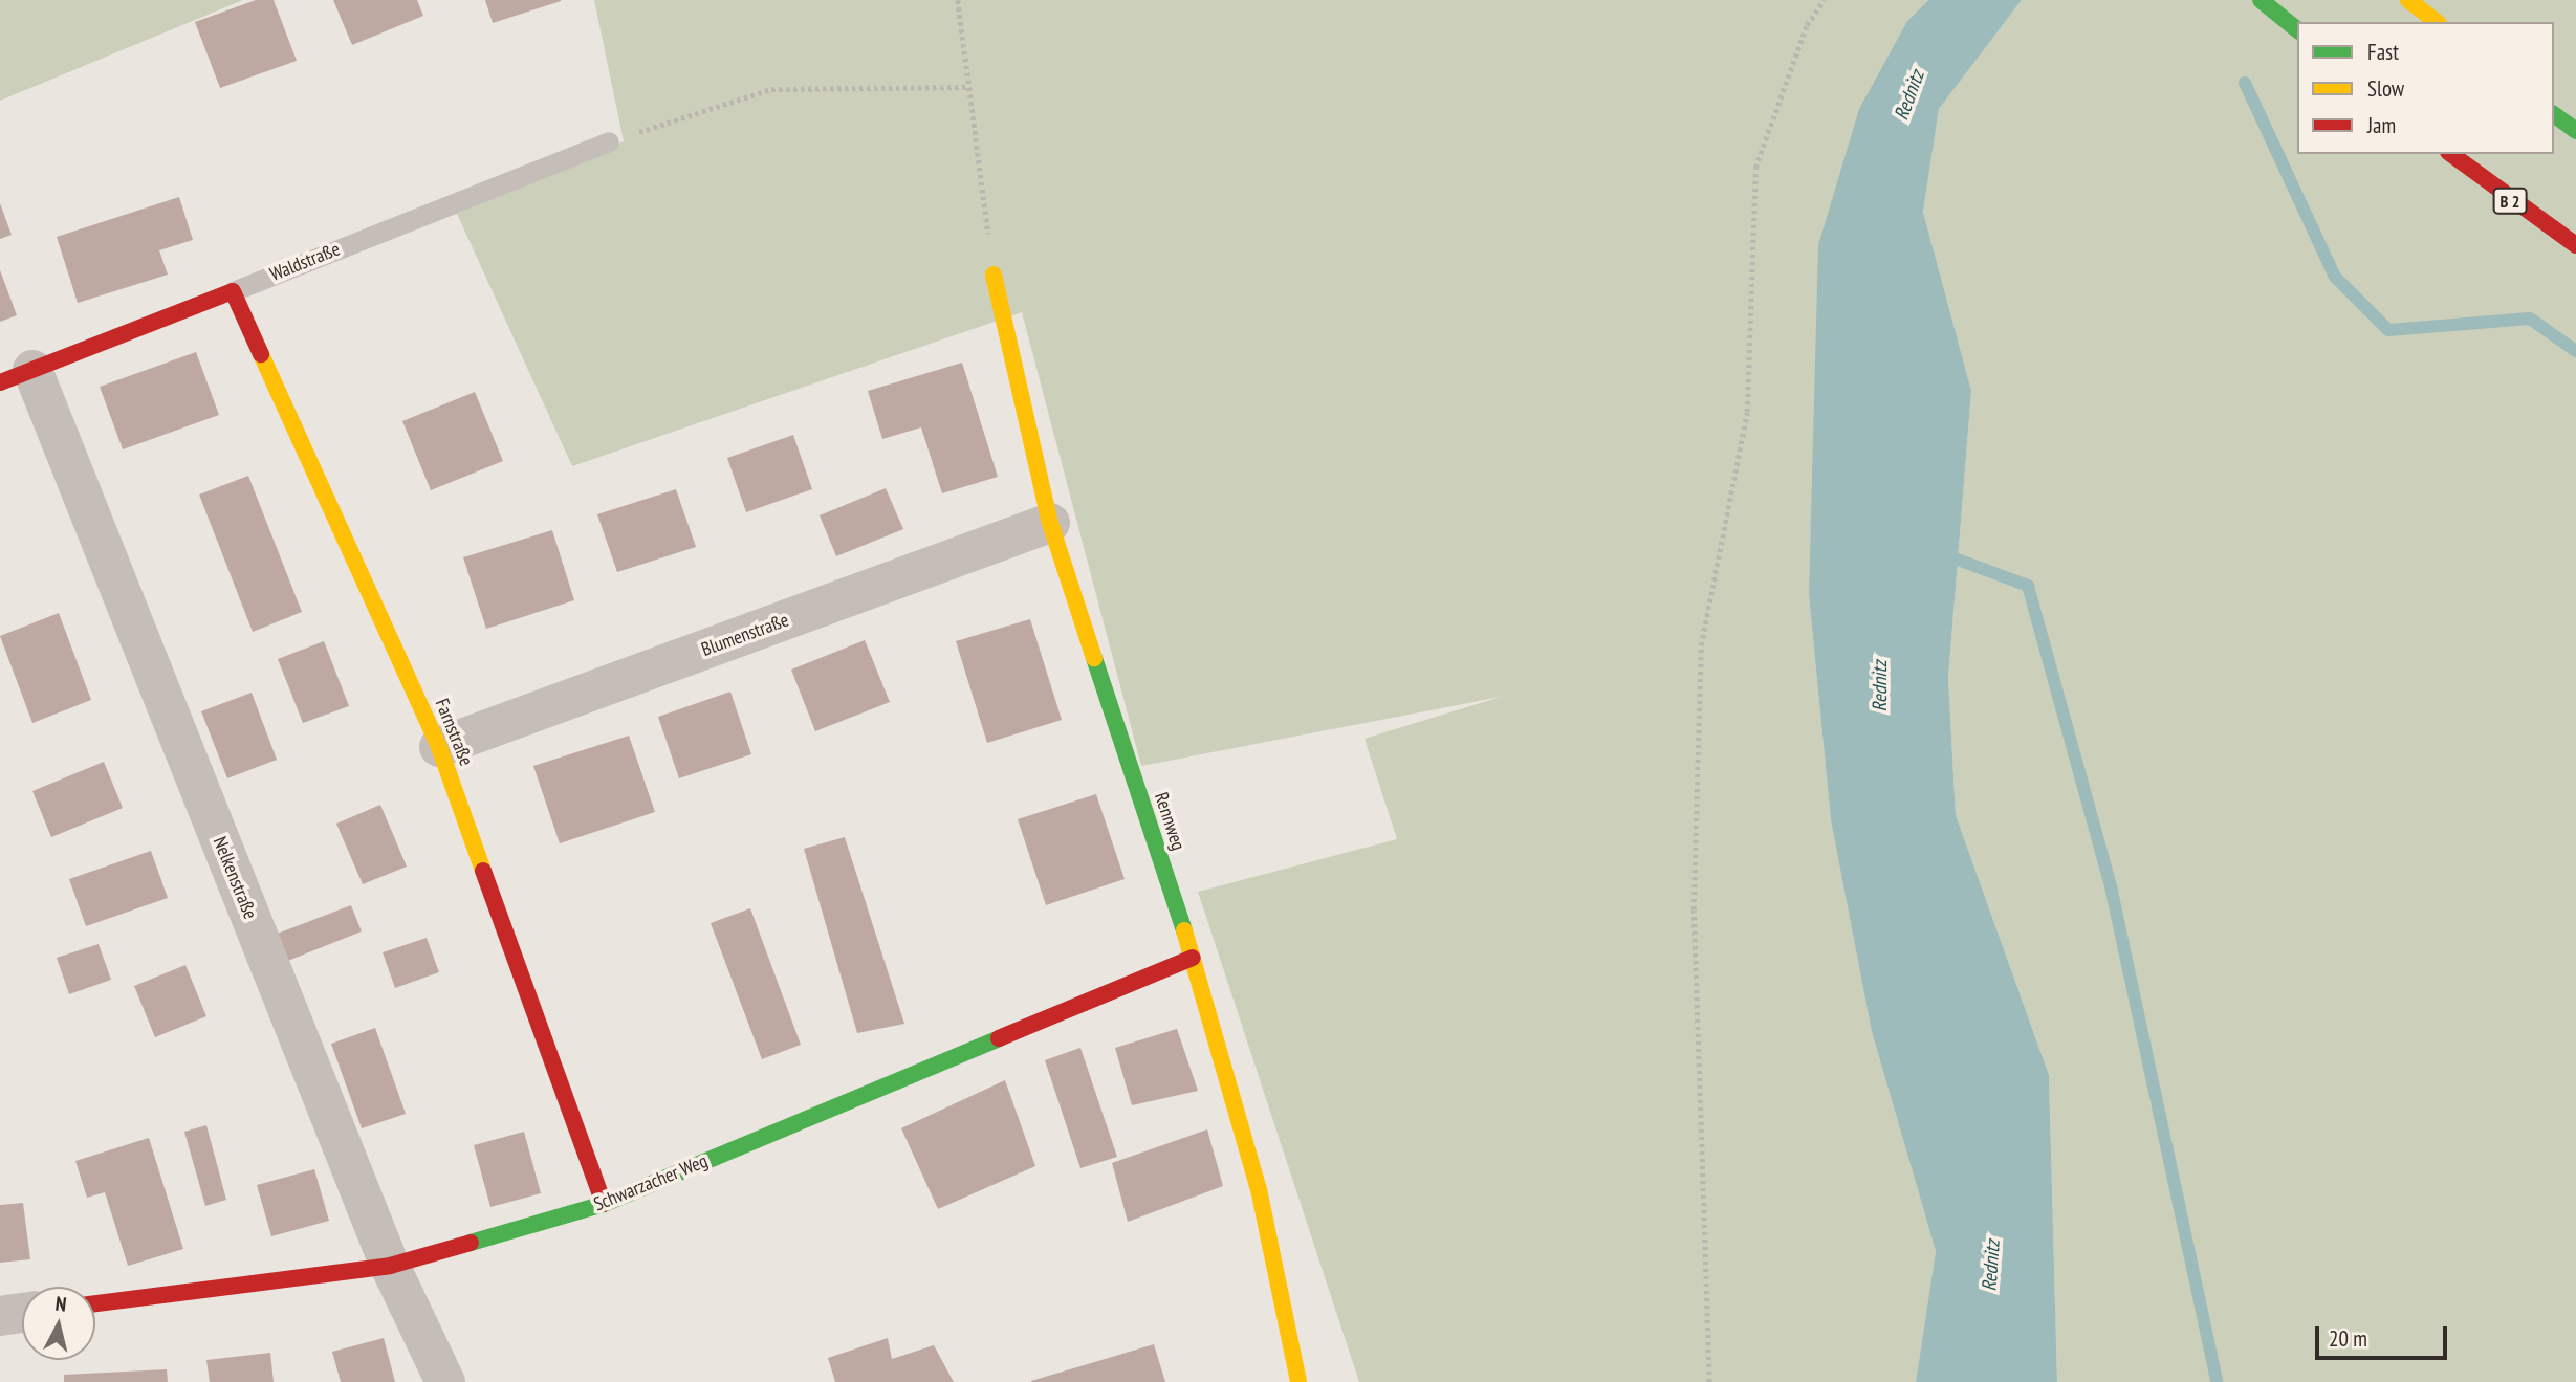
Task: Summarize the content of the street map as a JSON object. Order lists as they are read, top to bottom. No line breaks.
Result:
{"streets":{"main road":["B 2","Waldstraße","Farnstraße","Rennweg","Schwarzacher Weg"],"street":["Blumenstraße","Nelkenstraße"]},"crossings":[["Waldstraße","Farnstraße"],["Waldstraße","Nelkenstraße"],["Blumenstraße","Farnstraße"],["Blumenstraße","Rennweg"],["Farnstraße","Schwarzacher Weg"],["Rennweg","Schwarzacher Weg"],["Nelkenstraße","Schwarzacher Weg"]],"water":["Rednitz"],"legend":["Fast","Slow","Jam"],"scale_bar":"20 m","north":"top"}
